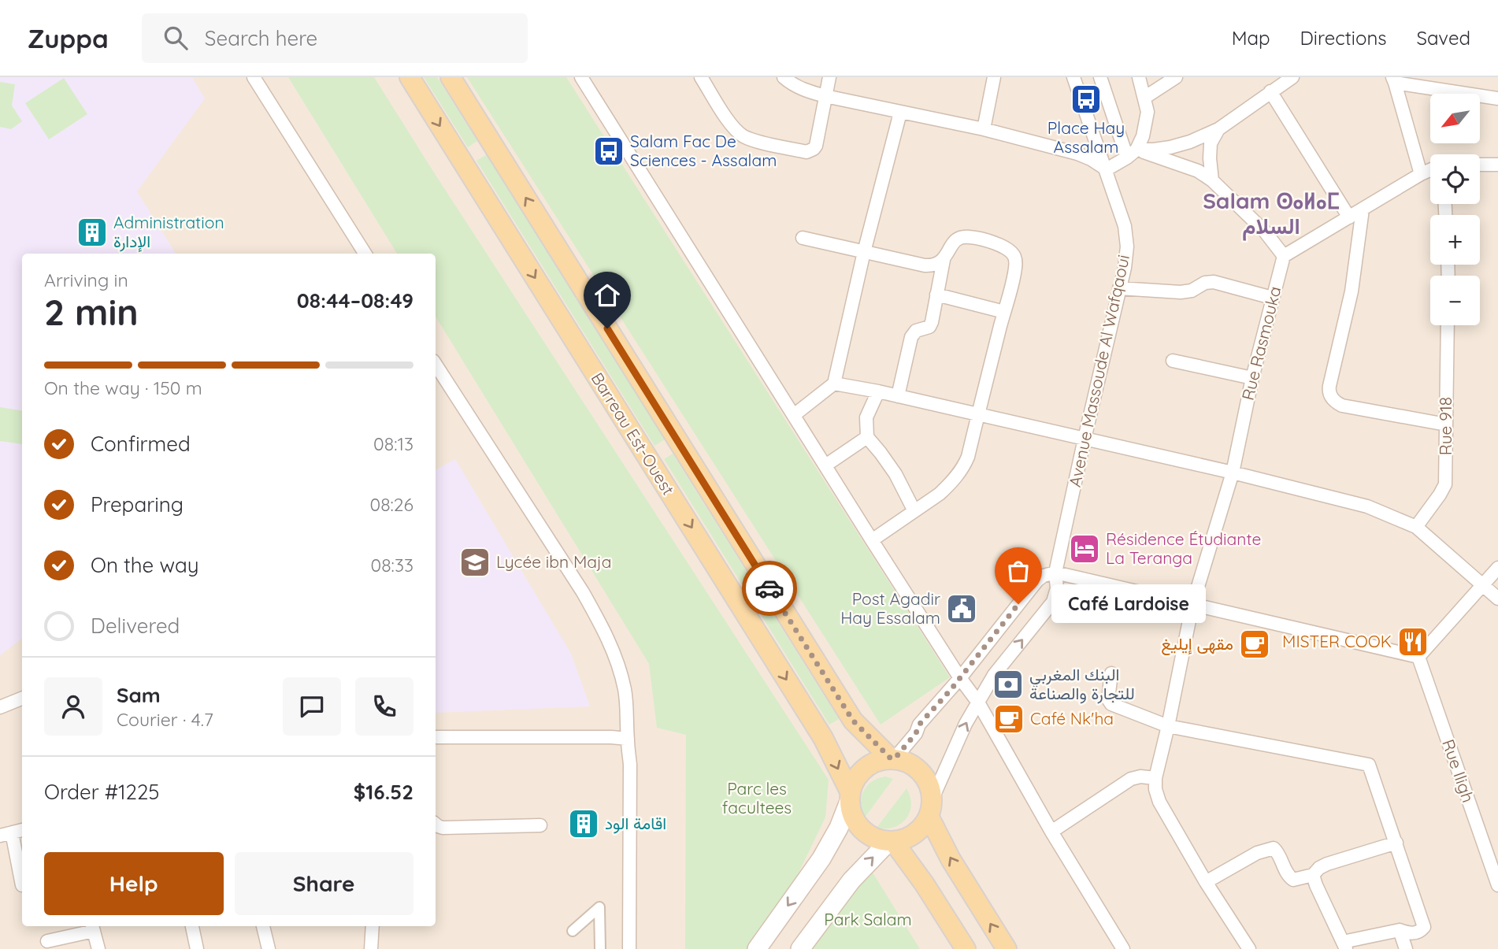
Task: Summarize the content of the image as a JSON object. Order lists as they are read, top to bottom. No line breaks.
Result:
{"streets":{"main road":["Barreau Est-Ouest"],"street":["Rue Rasmouka","Avenue Massoude Al Wafqaoui","Rue 918","Rue Iligh"]},"crossings":[["Avenue Massoude Al Wafqaoui","Barreau Est-Ouest"]],"districts":["Salam ⵙⴰⵍⴰⵎ السلام"],"parks":["Parc les facultees","Park Salam"],"places":{"bus stop":["Place Hay Assalam","Salam Fac De Sciences - Assalam"],"building":["Administration الإدارة","اقامة الود"],"hotel":["Résidence Étudiante La Teranga"],"school or university":["Lycée ibn Maja"],"other":["Café Lardoise"],"public building":["Post Agadir Hay Essalam"],"restaurant":["MISTER COOK"],"cafe":["مقهى إيليغ","Café Nk'ha"],"bank":["البنك المغربي للتجارة والصناعة"]},"north":"bottom left","page":{"header":"Zuppa","search":"Search here","nav":["Map","Directions","Saved"],"map_buttons":["+","−"],"heading":["2 min","Arriving in","08:44–08:49"],"panel":["Sam","Courier · 4.7","Order #1225","$16.52"],"bar":"On the way · 150 m","list":[["Confirmed","08:13"],["Preparing","08:26"],["On the way","08:33"],"Delivered"],"bubble":"Café Lardoise","buttons":["Help","Share"]}}
